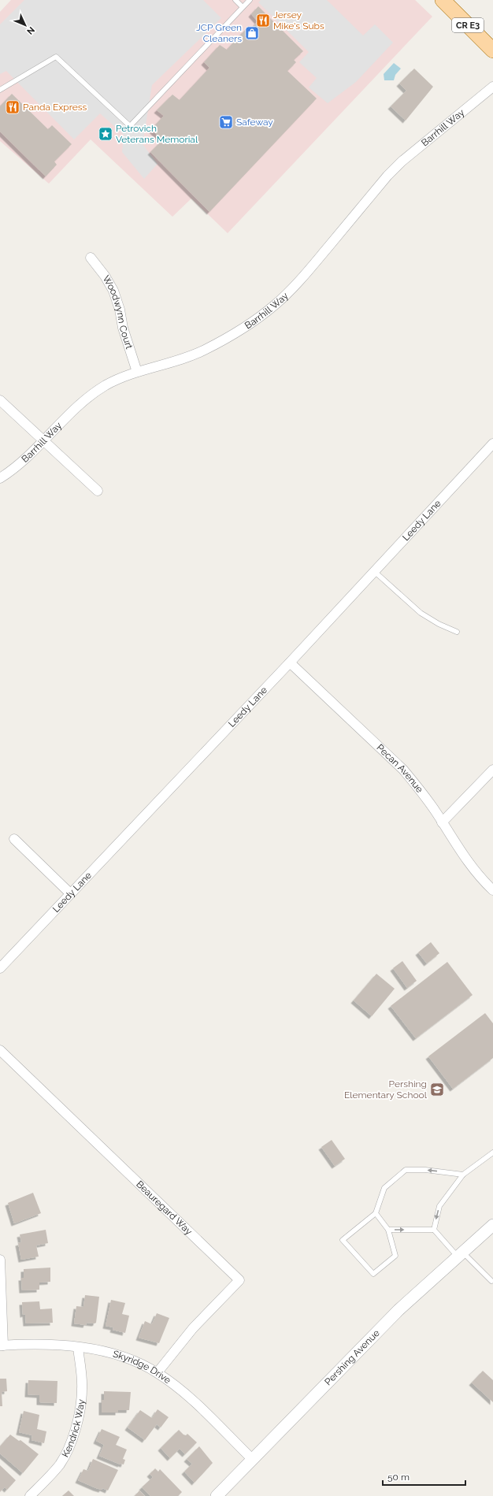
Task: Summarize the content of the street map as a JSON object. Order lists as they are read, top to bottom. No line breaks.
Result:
{"streets":{"main road":["CR E3"],"street":["Barrhill Way","Woodwynn Court","Leedy Lane","Pecan Avenue","Beauregard Way","Pershing Avenue","Skyridge Drive","Kendrick Way"]},"crossings":[["Barrhill Way","Woodwynn Court"],["Leedy Lane","Pecan Avenue"],["Beauregard Way","Skyridge Drive"],["Pershing Avenue","Skyridge Drive"],["Skyridge Drive","Kendrick Way"]],"places":{"restaurant":["Jersey Mike's Subs","Panda Express"],"shop":["JCP Green Cleaners"],"supermarket":["Safeway"],"place":["Petrovich Veterans Memorial"],"school or university":["Pershing Elementary School"]},"scale_bar":"50 m","north":"bottom right"}
